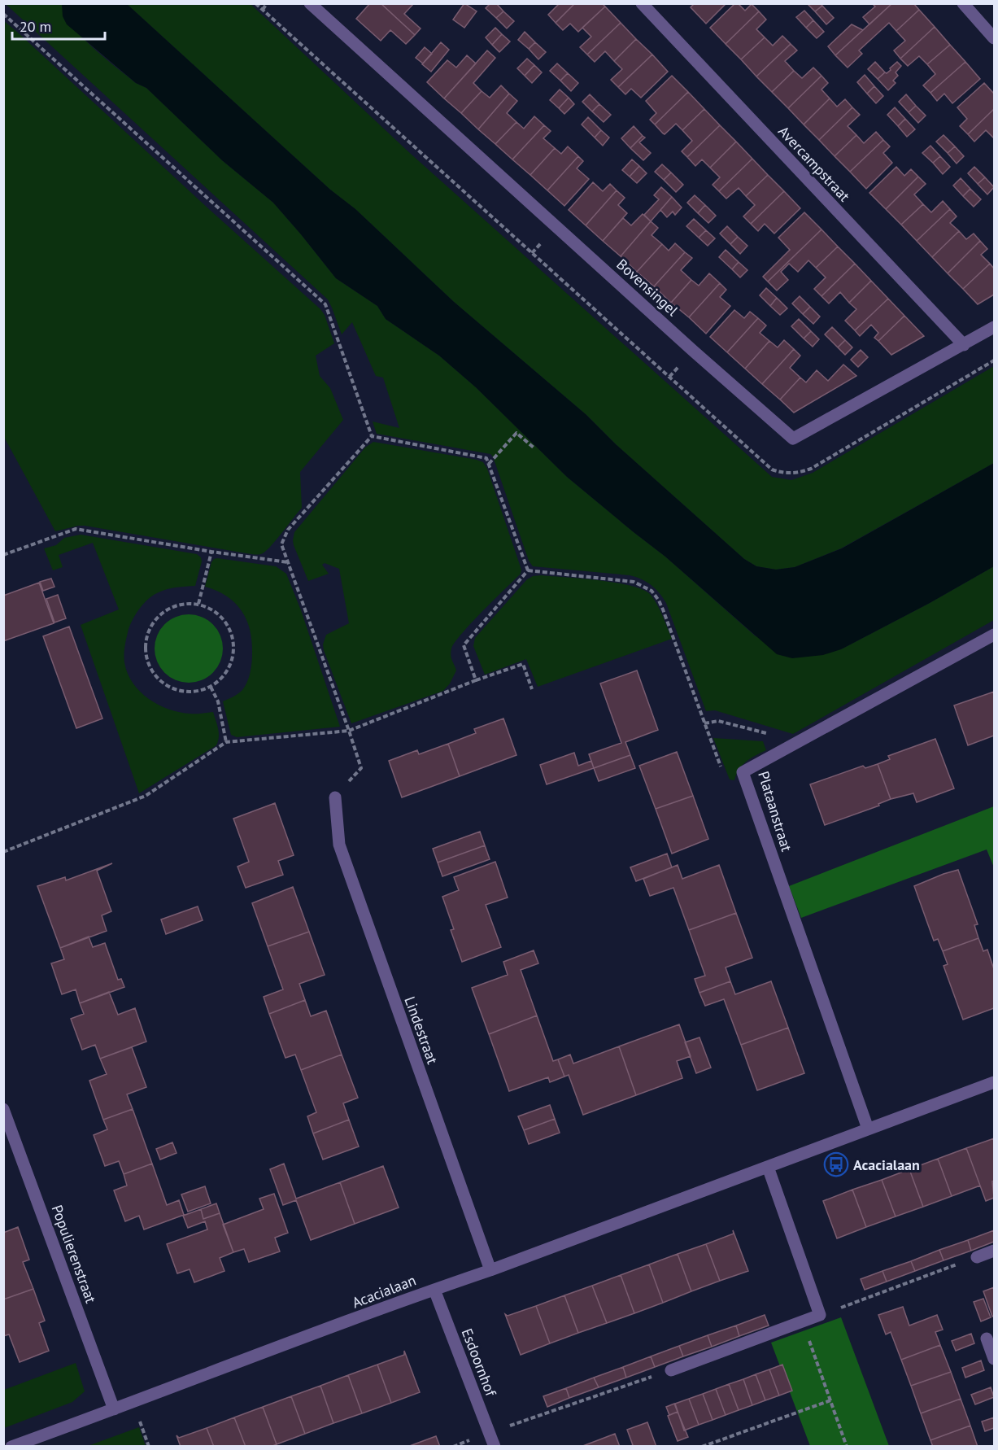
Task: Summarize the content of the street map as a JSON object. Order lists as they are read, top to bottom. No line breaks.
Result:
{"streets":{"street":["Avercampstraat","Bovensingel","Plataanstraat","Lindestraat","Populierenstraat","Acacialaan","Esdoornhof"]},"crossings":[["Avercampstraat","Bovensingel"],["Plataanstraat","Acacialaan"],["Lindestraat","Acacialaan"],["Populierenstraat","Acacialaan"],["Acacialaan","Esdoornhof"]],"places":{"bus stop":["Acacialaan"]},"scale_bar":"20 m"}
